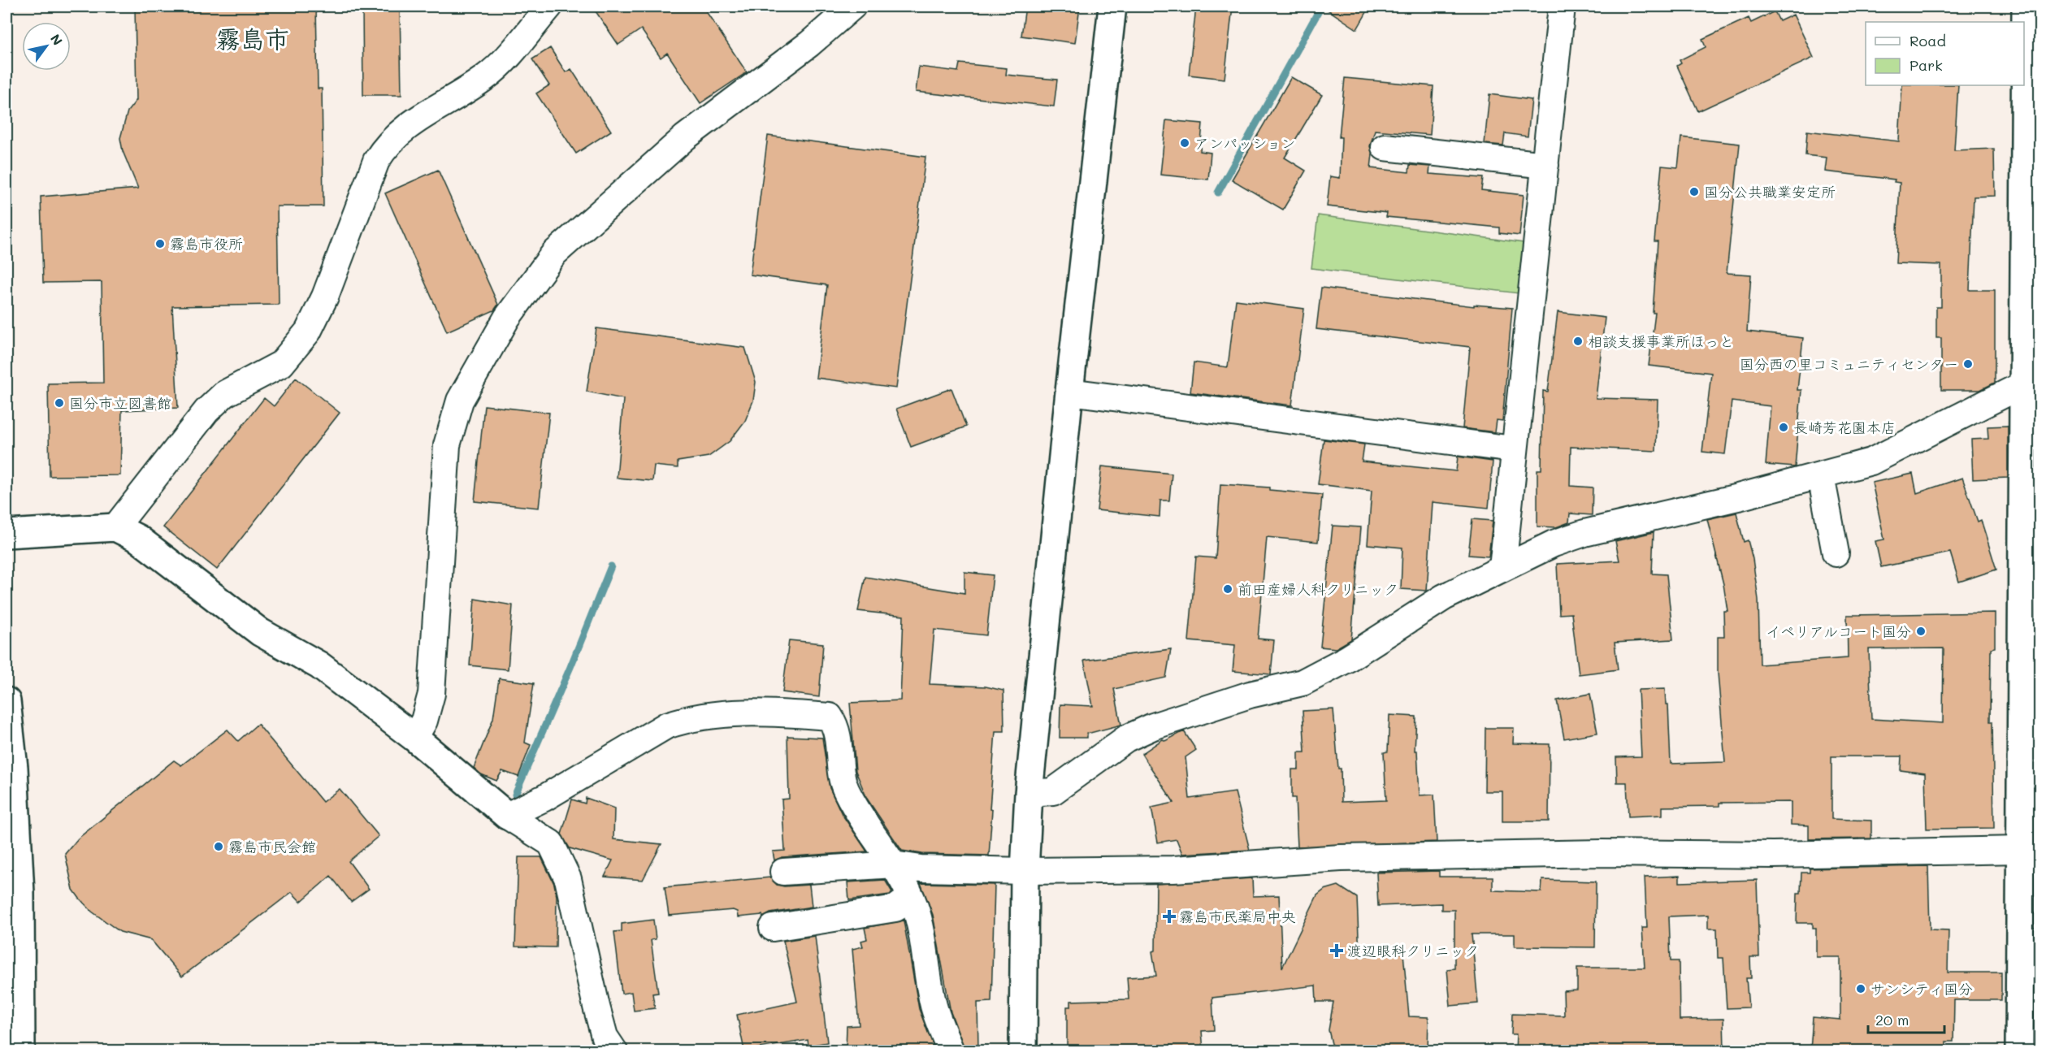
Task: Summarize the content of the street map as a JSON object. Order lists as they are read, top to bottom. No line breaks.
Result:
{"districts":["霧島市"],"places":{"other":["アンパッション","国分公共職業安定所","霧島市役所","相談支援事業所ほっと","国分西の里コミュニティセンター","国分市立図書館","長崎芳花園本店","前田産婦人科クリニック","イペリアルコート国分","霧島市民会館","サンシティ国分"],"health":["霧島市民薬局中央","渡辺眼科クリニック"]},"legend":["Road","Park"],"scale_bar":"20 m","north":"top right"}
